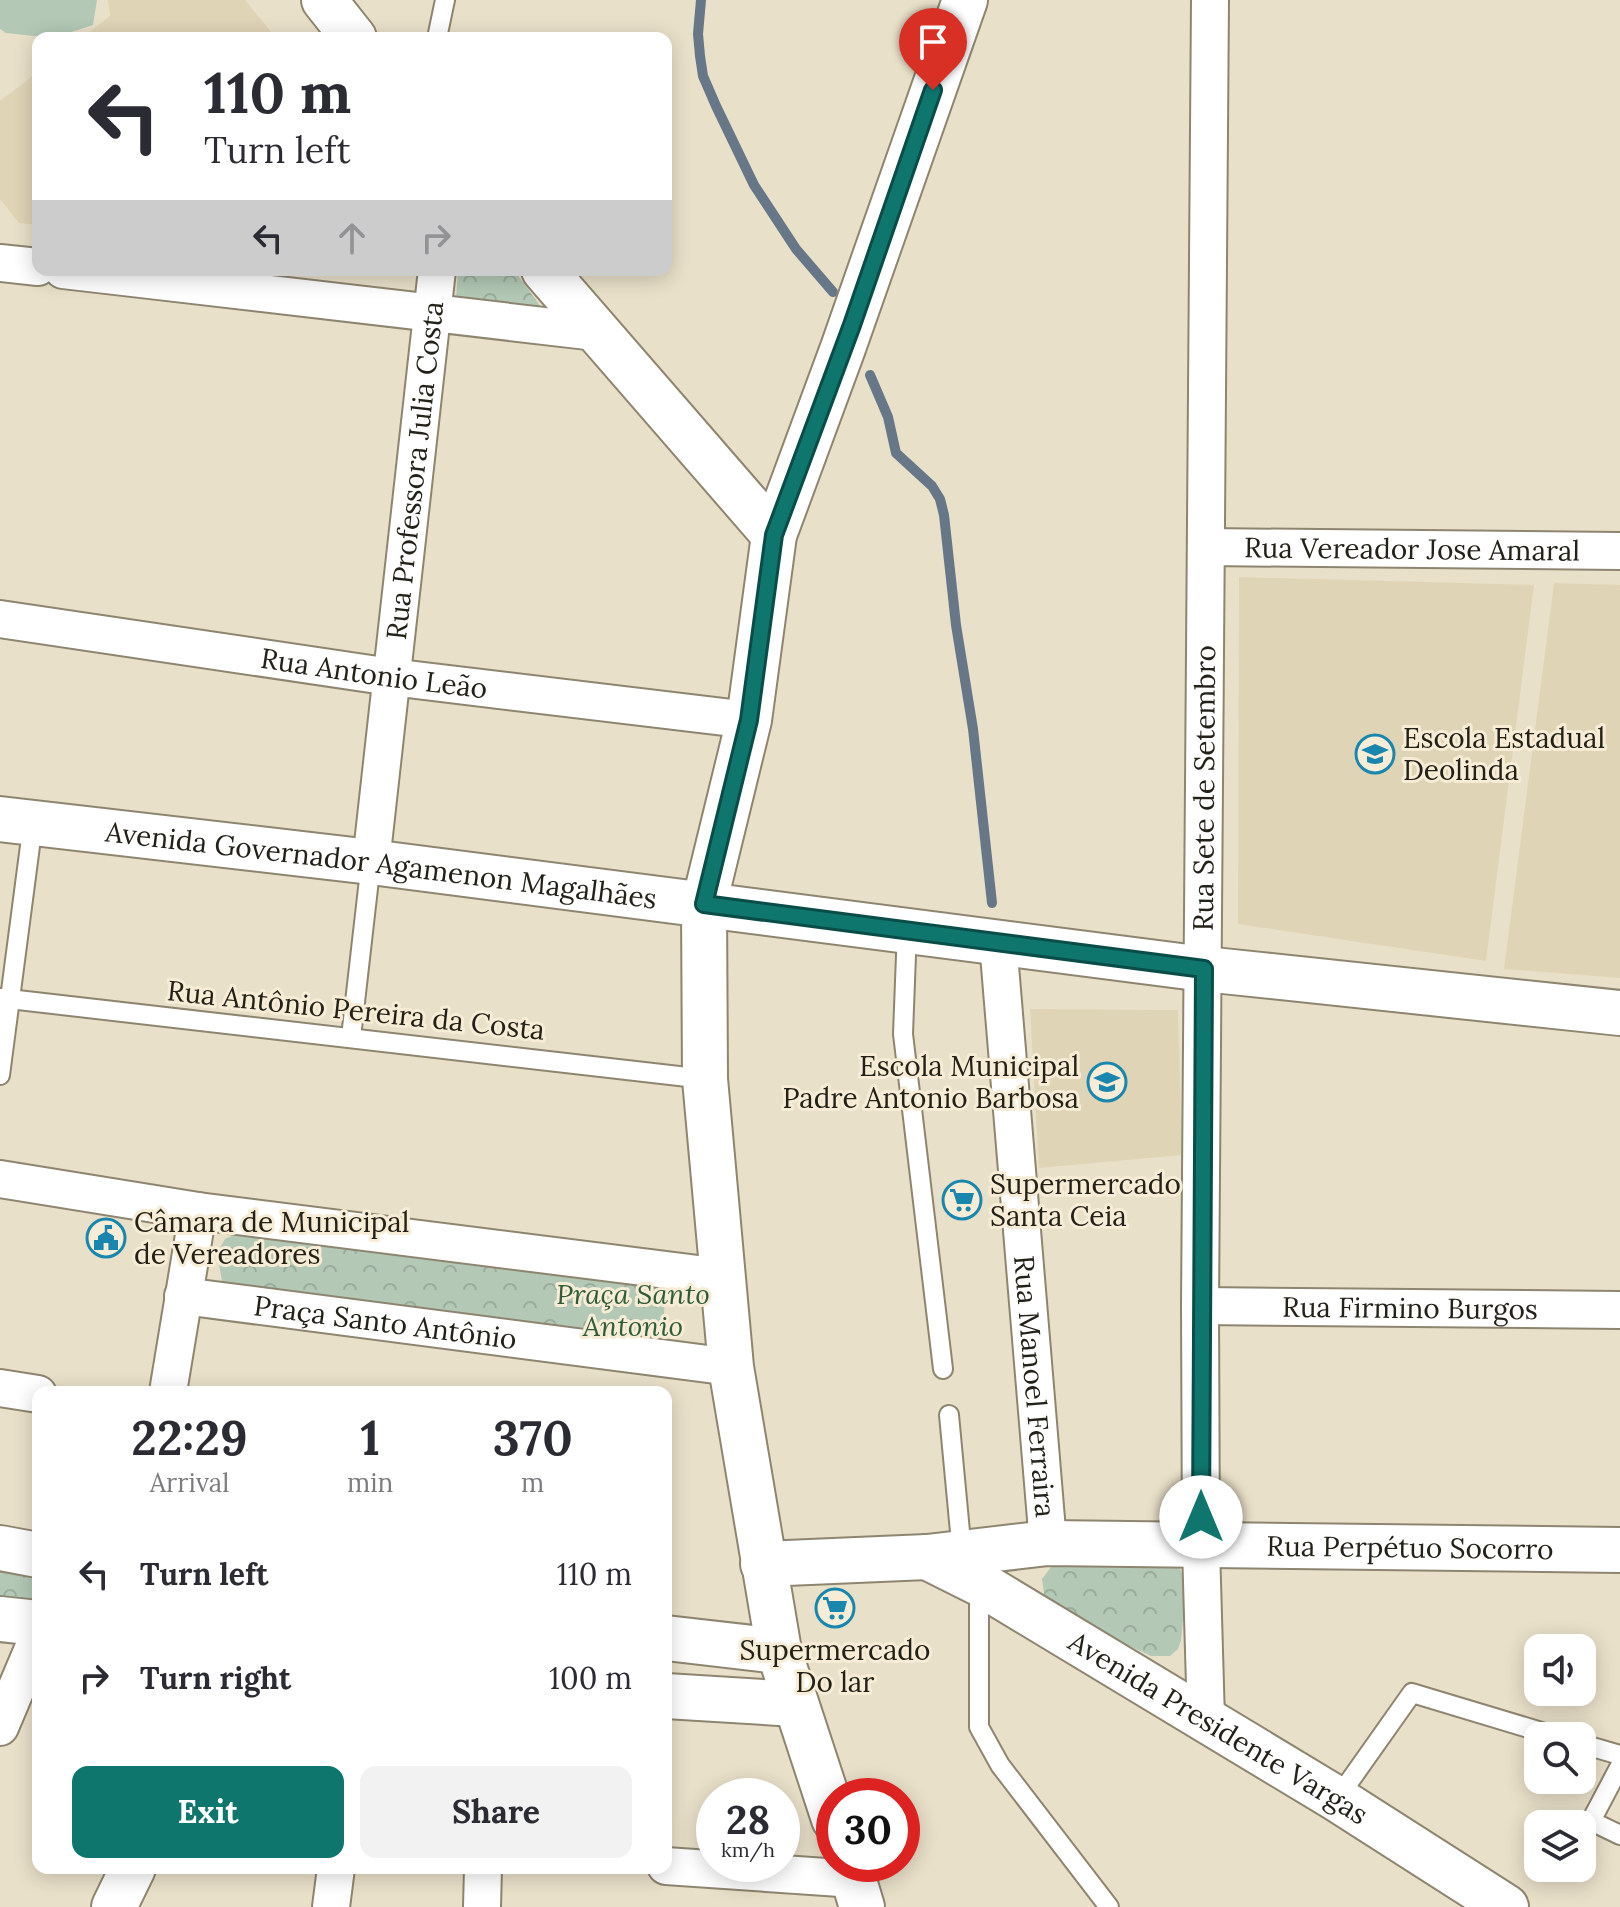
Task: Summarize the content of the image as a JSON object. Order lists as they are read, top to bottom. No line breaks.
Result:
{"streets":{"street":["Rua Professora Julia Costa","Rua Vereador Jose Amaral","Rua Antonio Leão","Rua Sete de Setembro","Avenida Governador Agamenon Magalhães","Rua Firmino Burgos","Praça Santo Antônio","Rua Manoel Ferraira","Rua Perpétuo Socorro","Avenida Presidente Vargas"],"lane":["Rua Antônio Pereira da Costa"]},"crossings":[["Rua Professora Julia Costa","Rua Antonio Leão"],["Rua Professora Julia Costa","Avenida Governador Agamenon Magalhães"],["Rua Vereador Jose Amaral","Rua Sete de Setembro"],["Rua Sete de Setembro","Avenida Governador Agamenon Magalhães"],["Rua Sete de Setembro","Rua Firmino Burgos"],["Rua Sete de Setembro","Rua Perpétuo Socorro"],["Rua Sete de Setembro","Avenida Presidente Vargas"],["Avenida Governador Agamenon Magalhães","Rua Manoel Ferraira"],["Rua Manoel Ferraira","Rua Perpétuo Socorro"],["Rua Perpétuo Socorro","Avenida Presidente Vargas"]],"parks":["Praça Santo Antonio"],"places":{"school or university":["Escola Estadual Deolinda","Escola Municipal Padre Antonio Barbosa"],"supermarket":["Supermercado Santa Ceia","Supermercado Do lar"],"public building":["Câmara de Municipal de Vereadores"]},"page":{"turn":["110 m","Turn left"],"eta":["22:29","Arrival","1","min","370","m"],"list":[{"name":"Turn left","value":"110 m"},{"name":"Turn right","value":"100 m"}],"buttons":["Exit","Share"],"speed":"28 km/h","limit":"30"}}
